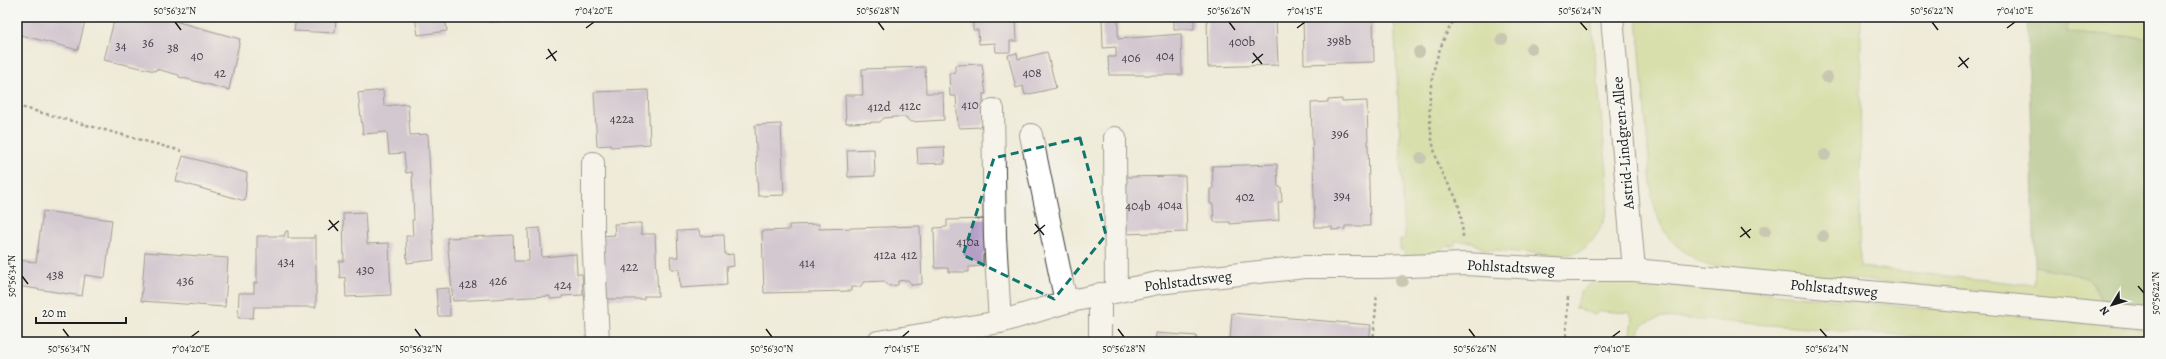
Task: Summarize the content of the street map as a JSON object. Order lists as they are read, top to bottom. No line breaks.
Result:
{"streets":{"street":["Astrid-Lindgren-Allee","Pohlstadtsweg"]},"crossings":[["Astrid-Lindgren-Allee","Pohlstadtsweg"]],"house_numbers":["398b","400b","36","34","38","40","404","406","42","408","410","412c","412d","422a","396","394","402","404a","404b","410a","412a","412","434","414","422","430","438","436","426","428","424"],"scale_bar":"20 m","north":"bottom left","coordinates":["50°56'32\"N","7°04'20\"E","50°56'28\"N","50°56'26\"N","7°04'15\"E","50°56'24\"N","50°56'22\"N","7°04'10\"E","50°56'34\"N","50°56'30\"N"]}
